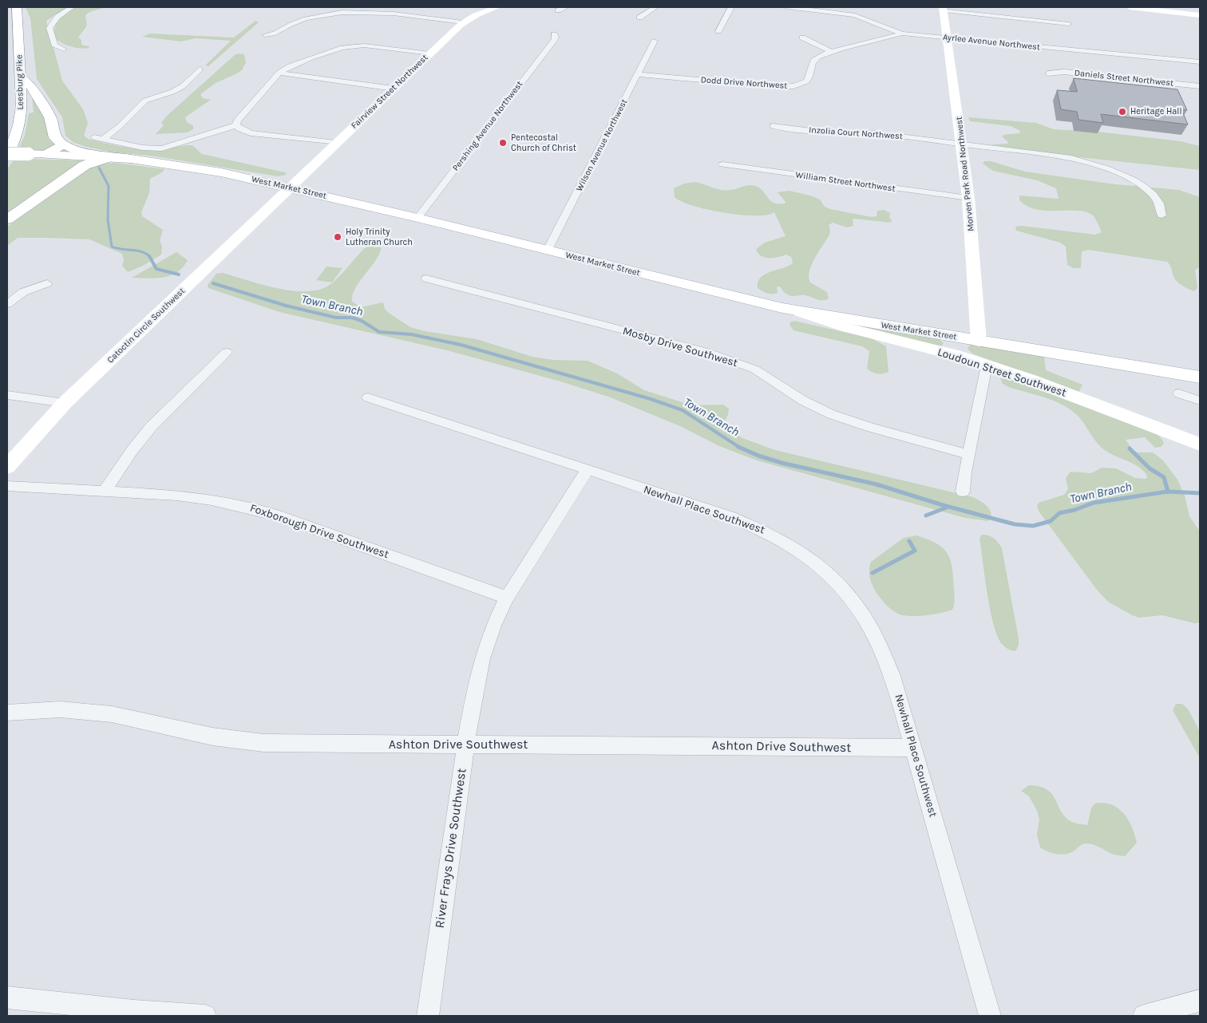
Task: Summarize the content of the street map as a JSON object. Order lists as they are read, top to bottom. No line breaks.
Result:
{"streets":{"main road":["Leesburg Pike","West Market Street"],"street":["Ayrlee Avenue Northwest","Daniels Street Northwest","Dodd Drive Northwest","Fairview Street Northwest","Pershing Avenue Northwest","Inzolia Court Northwest","Wilson Avenue Northwest","Morven Park Road Northwest","William Street Northwest","Catoctin Circle Southwest","Mosby Drive Southwest","Loudoun Street Southwest","Newhall Place Southwest","Foxborough Drive Southwest","Ashton Drive Southwest","River Frays Drive Southwest"]},"crossings":[["Ayrlee Avenue Northwest","Dodd Drive Northwest"],["Ayrlee Avenue Northwest","Morven Park Road Northwest"],["Leesburg Pike","West Market Street"],["Dodd Drive Northwest","Wilson Avenue Northwest"],["Fairview Street Northwest","West Market Street"],["Fairview Street Northwest","Catoctin Circle Southwest"],["Pershing Avenue Northwest","West Market Street"],["Inzolia Court Northwest","Morven Park Road Northwest"],["Wilson Avenue Northwest","West Market Street"],["Morven Park Road Northwest","William Street Northwest"],["Morven Park Road Northwest","West Market Street"],["West Market Street","Catoctin Circle Southwest"],["West Market Street","Loudoun Street Southwest"],["Newhall Place Southwest","Ashton Drive Southwest"],["Newhall Place Southwest","River Frays Drive Southwest"],["Foxborough Drive Southwest","River Frays Drive Southwest"],["Ashton Drive Southwest","River Frays Drive Southwest"]],"water":["Town Branch"],"places":["Heritage Hall","Pentecostal Church of Christ","Holy Trinity Lutheran Church"]}
